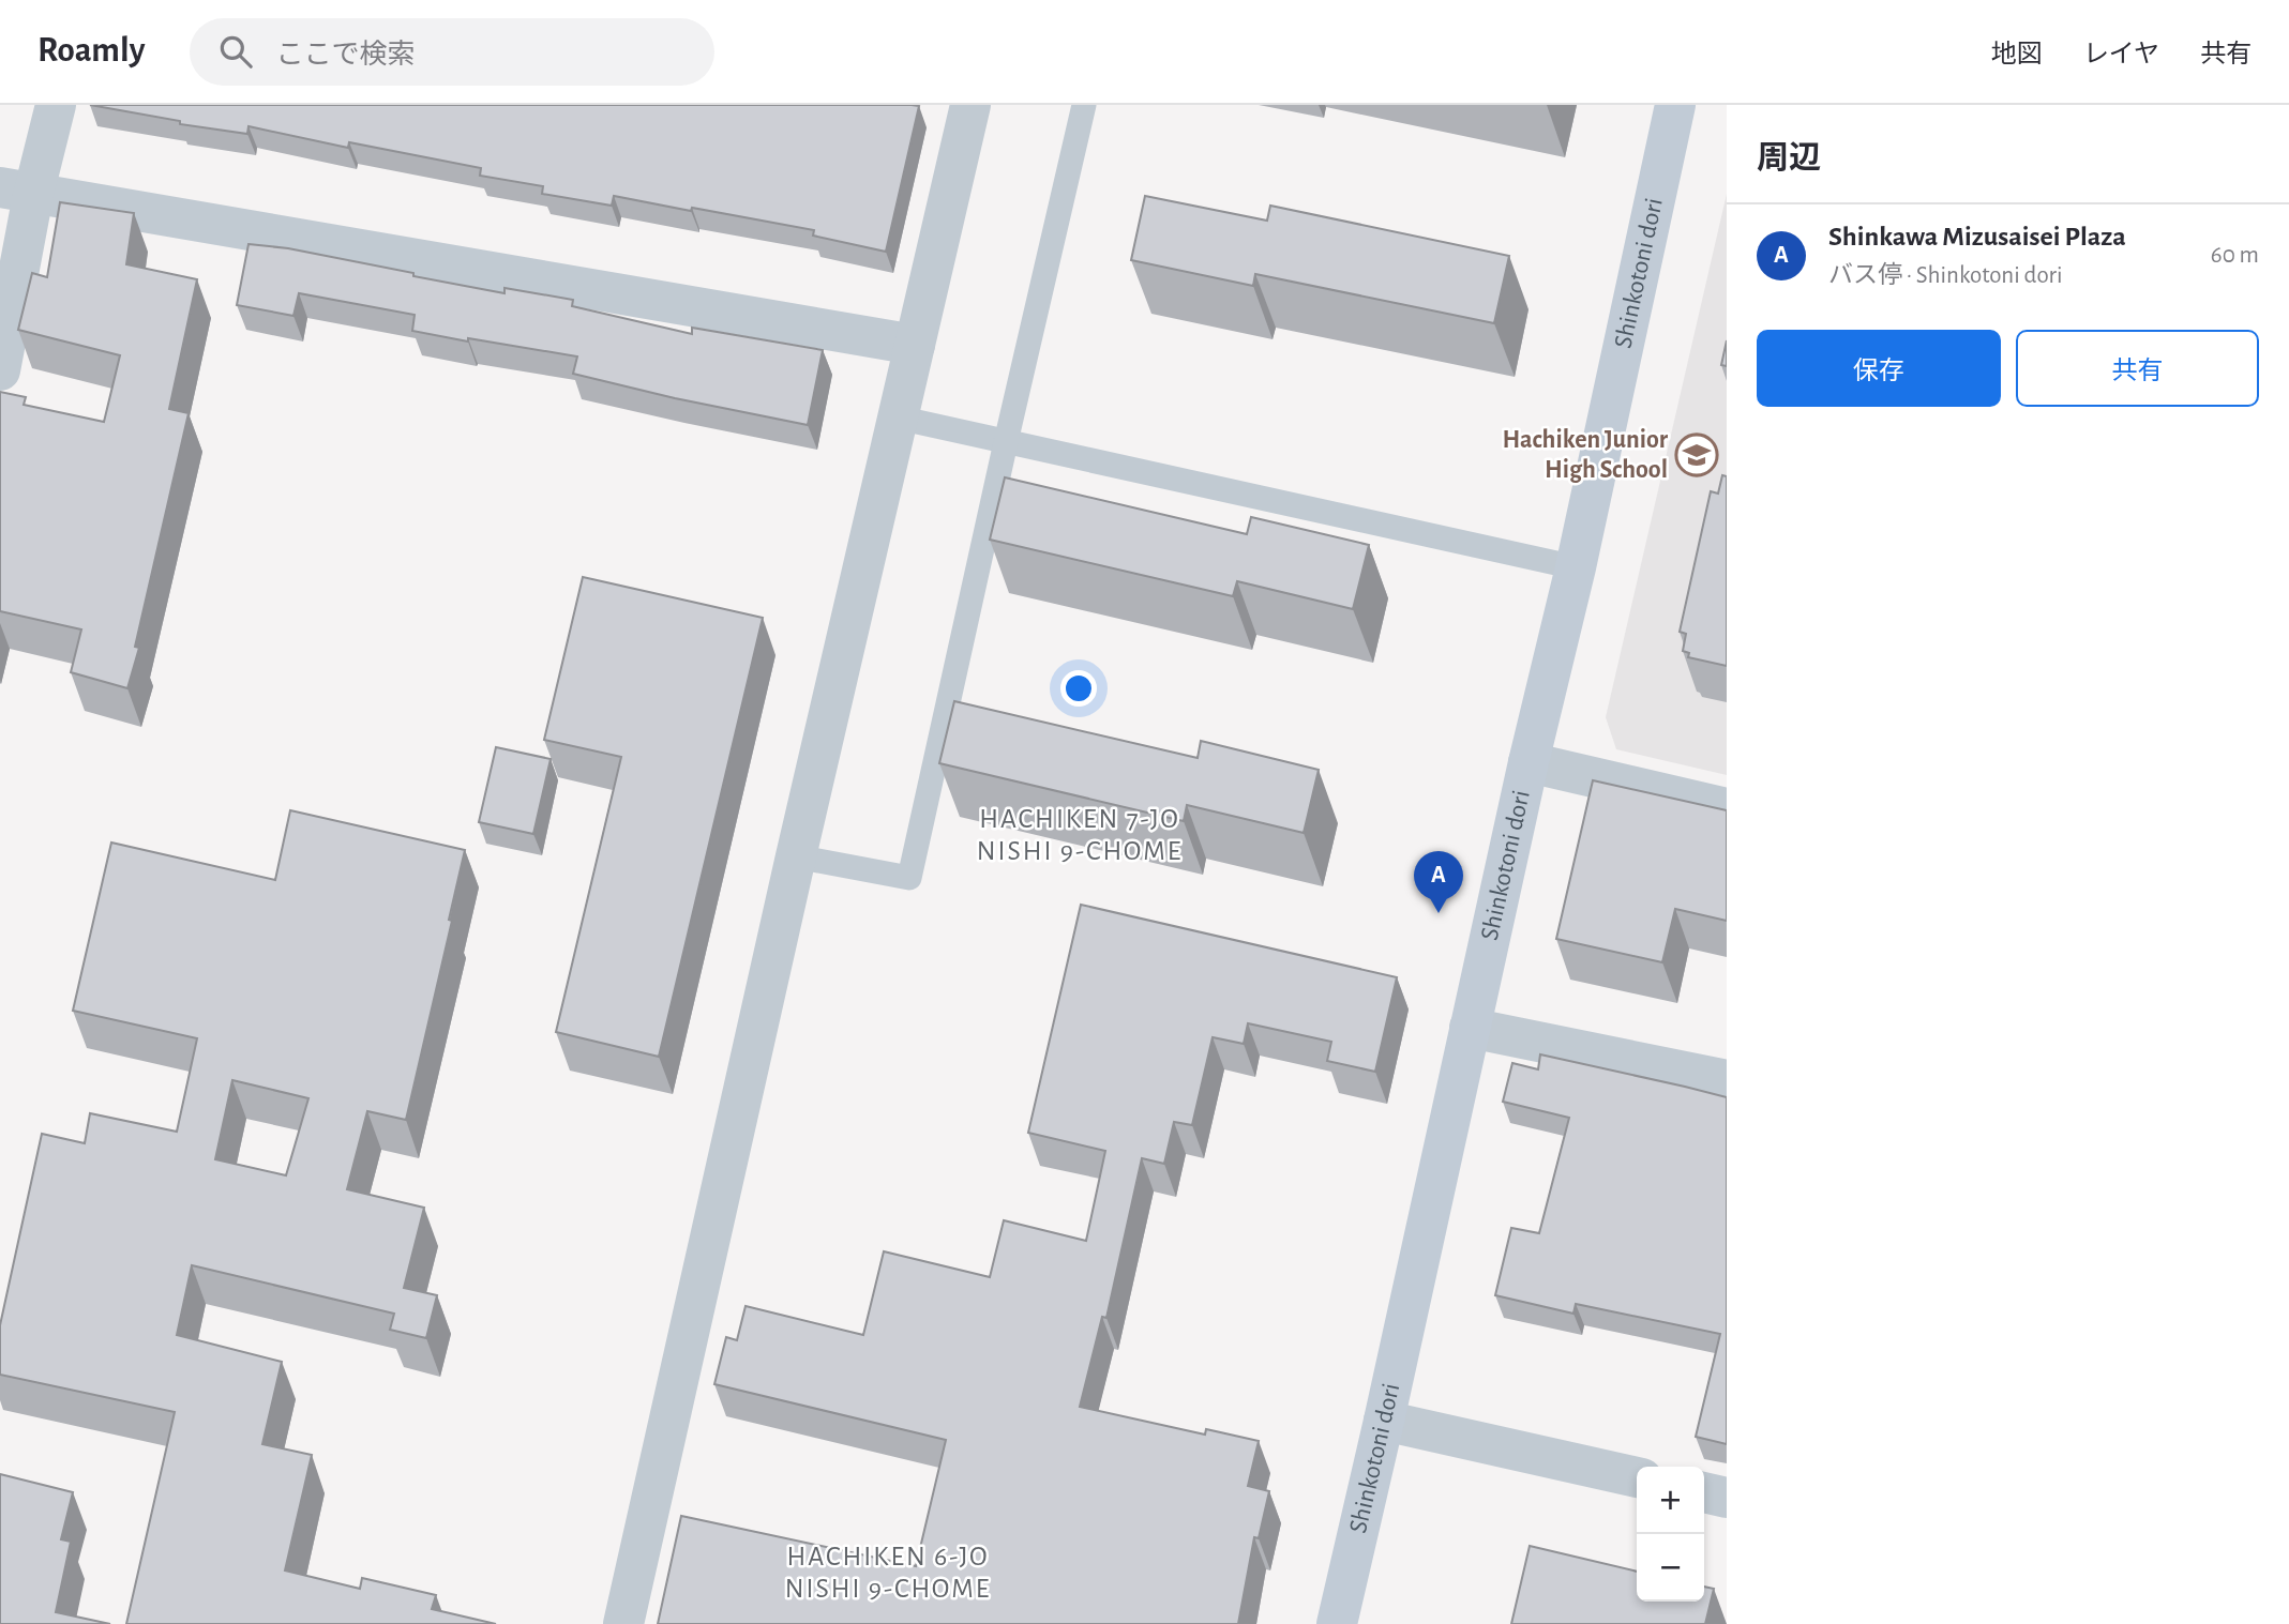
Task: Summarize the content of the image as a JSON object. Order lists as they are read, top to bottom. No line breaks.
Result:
{"streets":{"street":["Shinkotoni dori"]},"districts":["HACHIKEN 7-JO NISHI 9-CHOME","HACHIKEN 6-JO NISHI 9-CHOME"],"places":{"school or university":["Hachiken Junior High School"]},"page":{"header":"Roamly","search":"ここで検索","nav":["地図","レイヤ","共有"],"heading":"周辺","list":[{"mark":"A","name":"Shinkawa Mizusaisei Plaza","note":"バス停 · Shinkotoni dori","value":"60 m"}],"buttons":["保存","共有"],"pins":"A","map_buttons":["+","−"]}}
